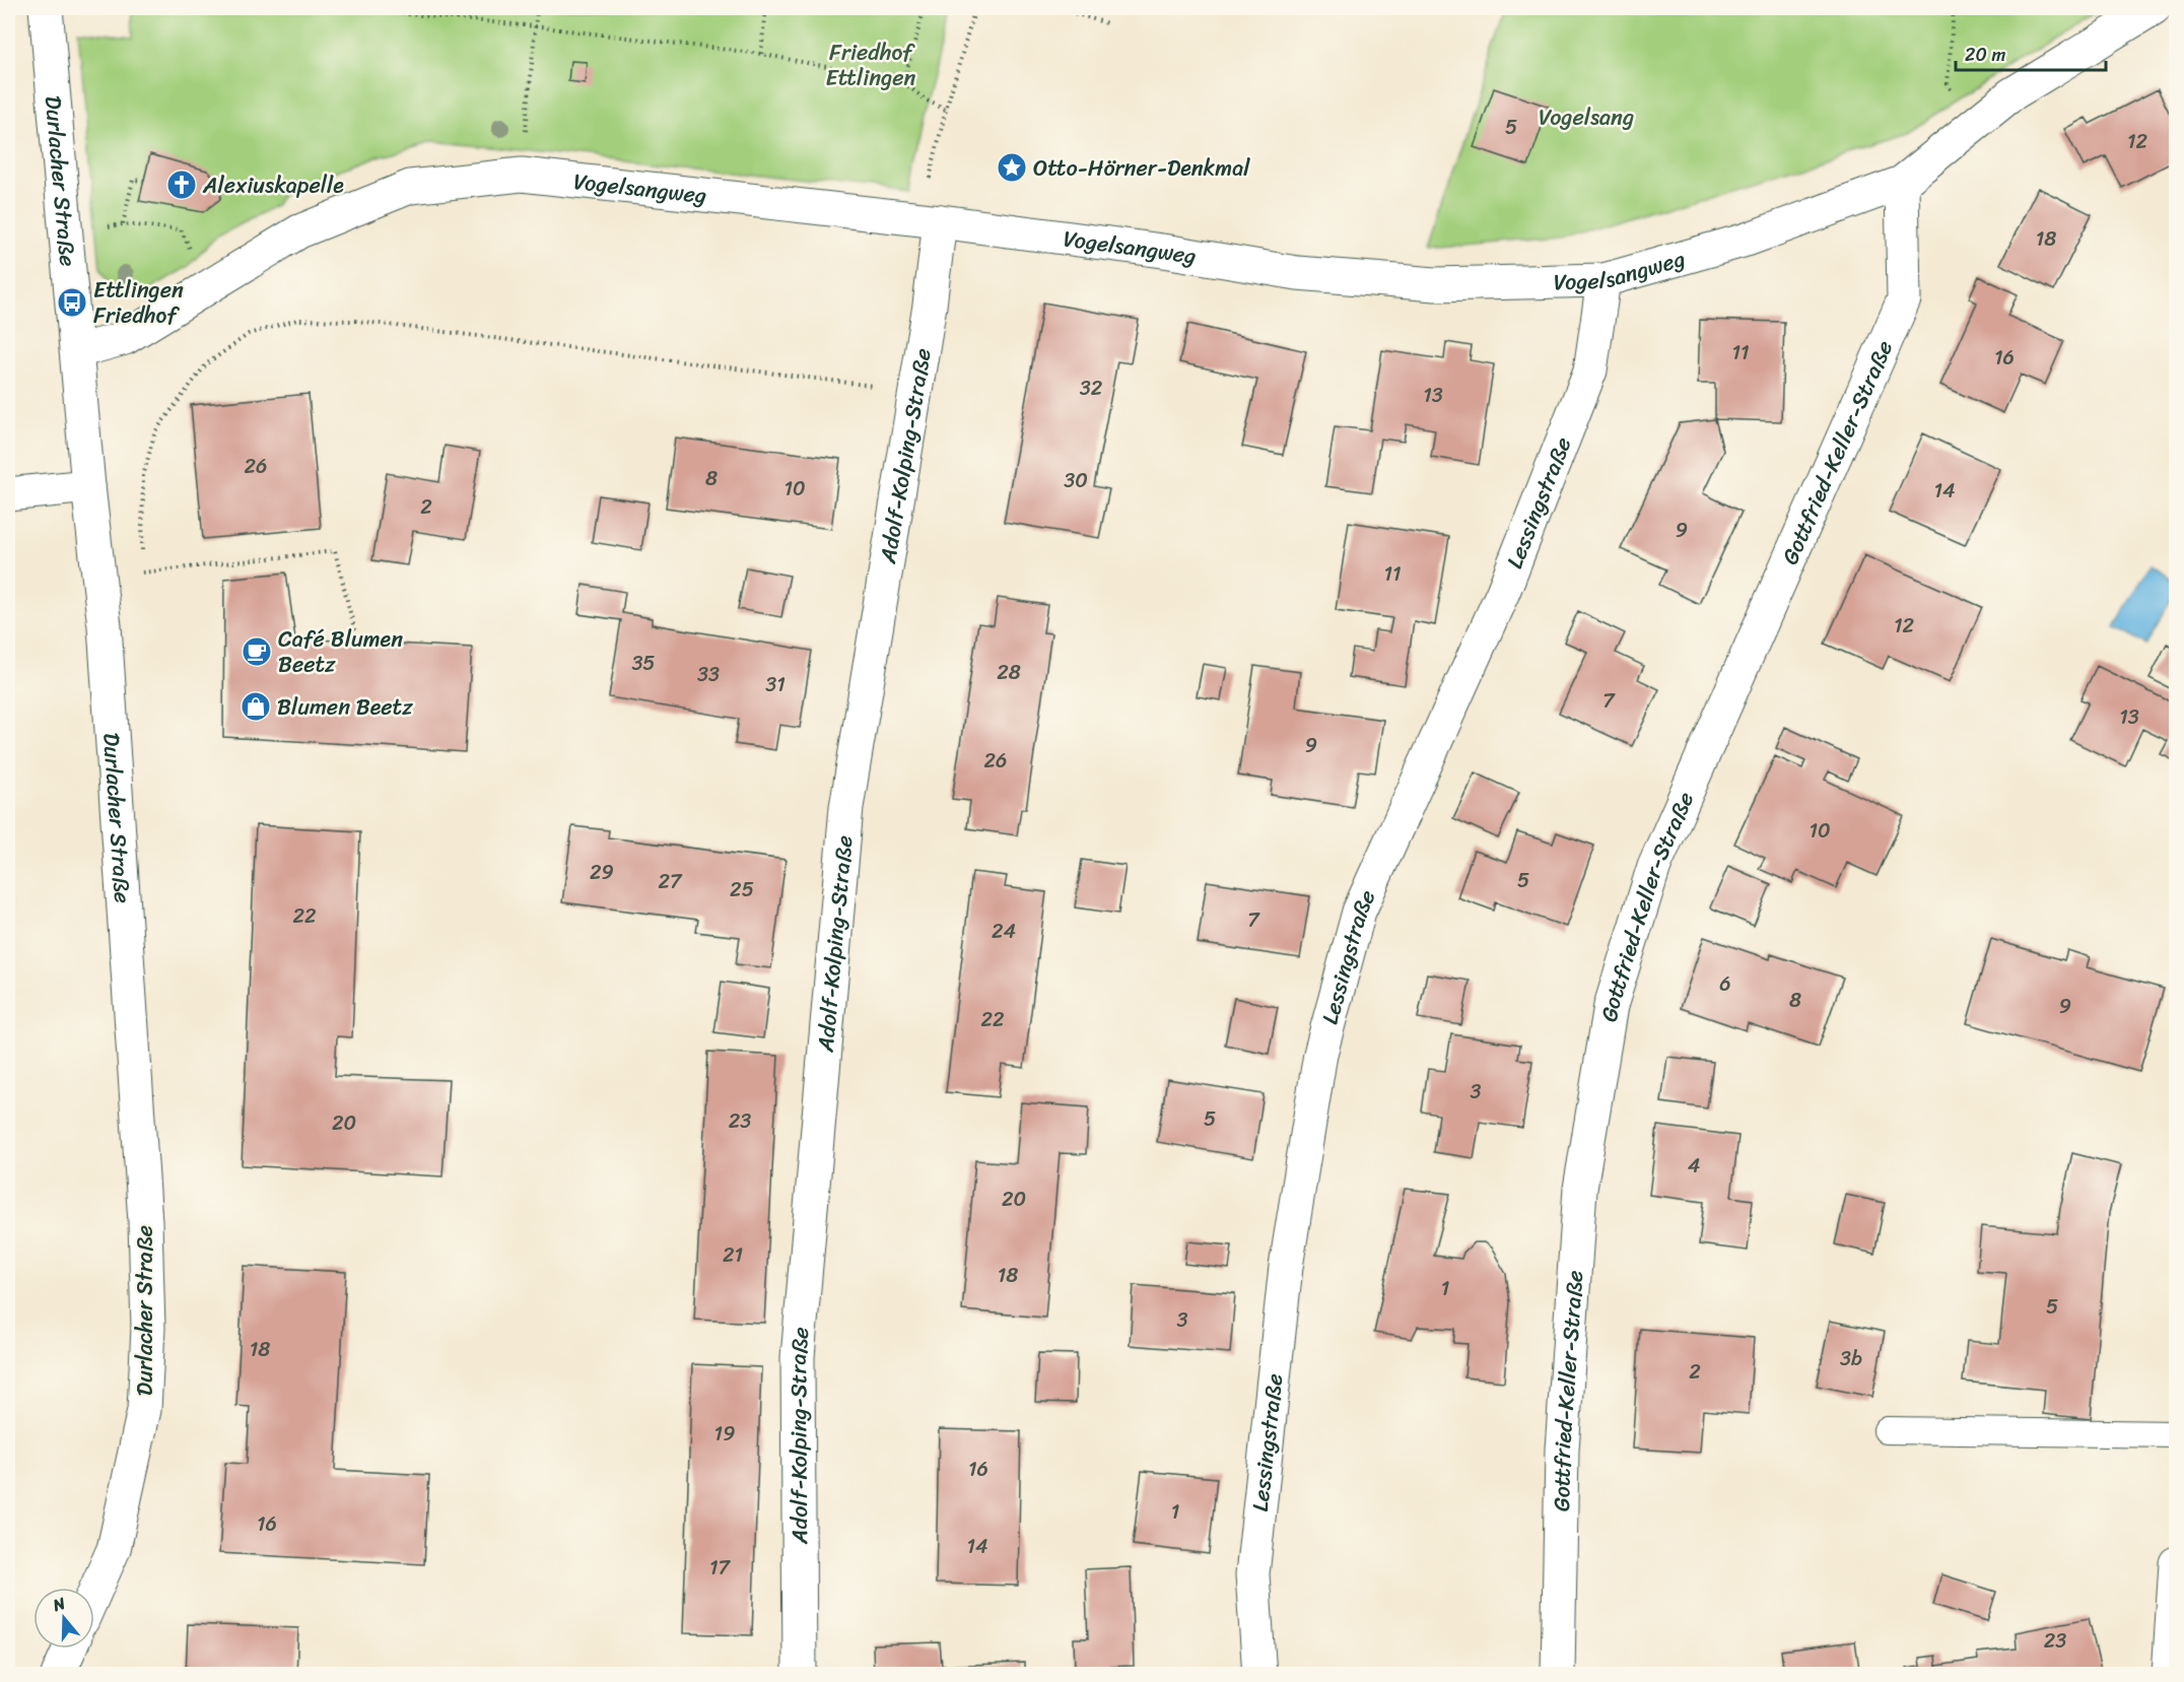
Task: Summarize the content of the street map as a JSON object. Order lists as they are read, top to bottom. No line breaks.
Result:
{"streets":{"street":["Durlacher Straße","Vogelsangweg","Gottfried-Keller-Straße","Adolf-Kolping-Straße","Lessingstraße"]},"crossings":[["Durlacher Straße","Vogelsangweg"],["Vogelsangweg","Gottfried-Keller-Straße"],["Vogelsangweg","Adolf-Kolping-Straße"],["Vogelsangweg","Lessingstraße"]],"parks":["Friedhof Ettlingen","Vogelsang"],"places":{"place":["Otto-Hörner-Denkmal"],"church":["Alexiuskapelle"],"bus stop":["Ettlingen Friedhof"],"cafe":["Café Blumen Beetz"],"shop":["Blumen Beetz"]},"house_numbers":["5","12","18","11","16","32","13","26","8","30","10","14","2","9","11","12","35","28","33","31","7","13","9","26","10","29","5","27","25","22","7","24","6","8","9","22","3","5","23","20","4","20","21","18","1","5","3","18","3b","2","19","16","1","16","14","17","23"],"scale_bar":"20 m","north":"top"}
